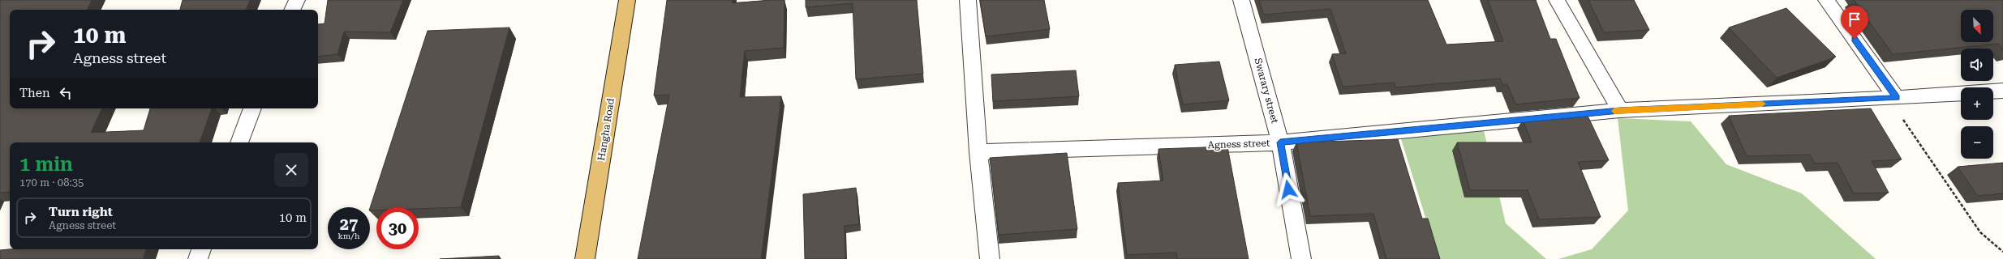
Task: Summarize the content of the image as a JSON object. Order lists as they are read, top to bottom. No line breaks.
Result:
{"streets":{"highway":["Hangha Road"],"street":["Swarary street","Agness street"]},"crossings":[["Swarary street","Agness street"]],"north":"bottom right","page":{"map_buttons":["+","−"],"turn":["10 m","Agness street"],"then":"Then","heading":["1 min","170 m · 08:35"],"list":[{"name":"Turn right","note":"Agness street","value":"10 m"}],"speed":"27 km/h","limit":"30"}}
